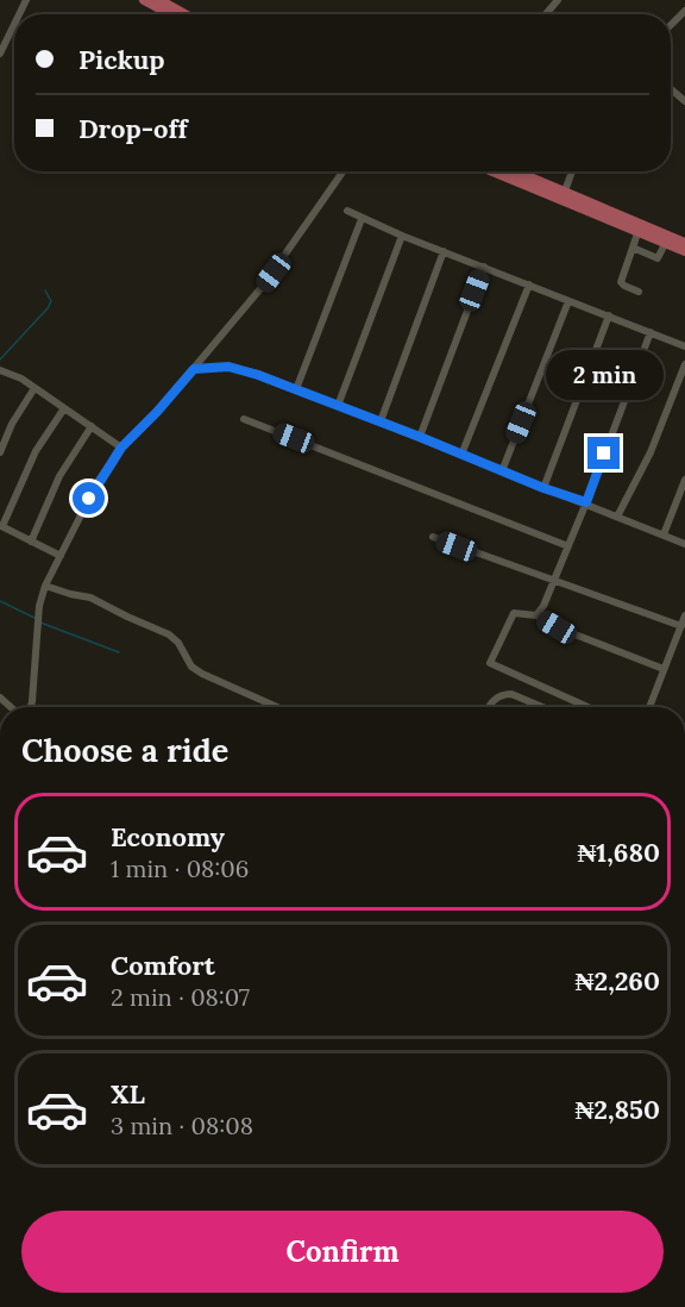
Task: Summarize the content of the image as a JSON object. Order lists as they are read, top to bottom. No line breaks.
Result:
{"page":{"banner":["Pickup","Drop-off"],"bubble":"2 min","heading":"Choose a ride","list":[{"name":"Economy","note":"1 min · 08:06","value":"₦1,680"},{"name":"Comfort","note":"2 min · 08:07","value":"₦2,260"},{"name":"XL","note":"3 min · 08:08","value":"₦2,850"}],"buttons":"Confirm"}}
